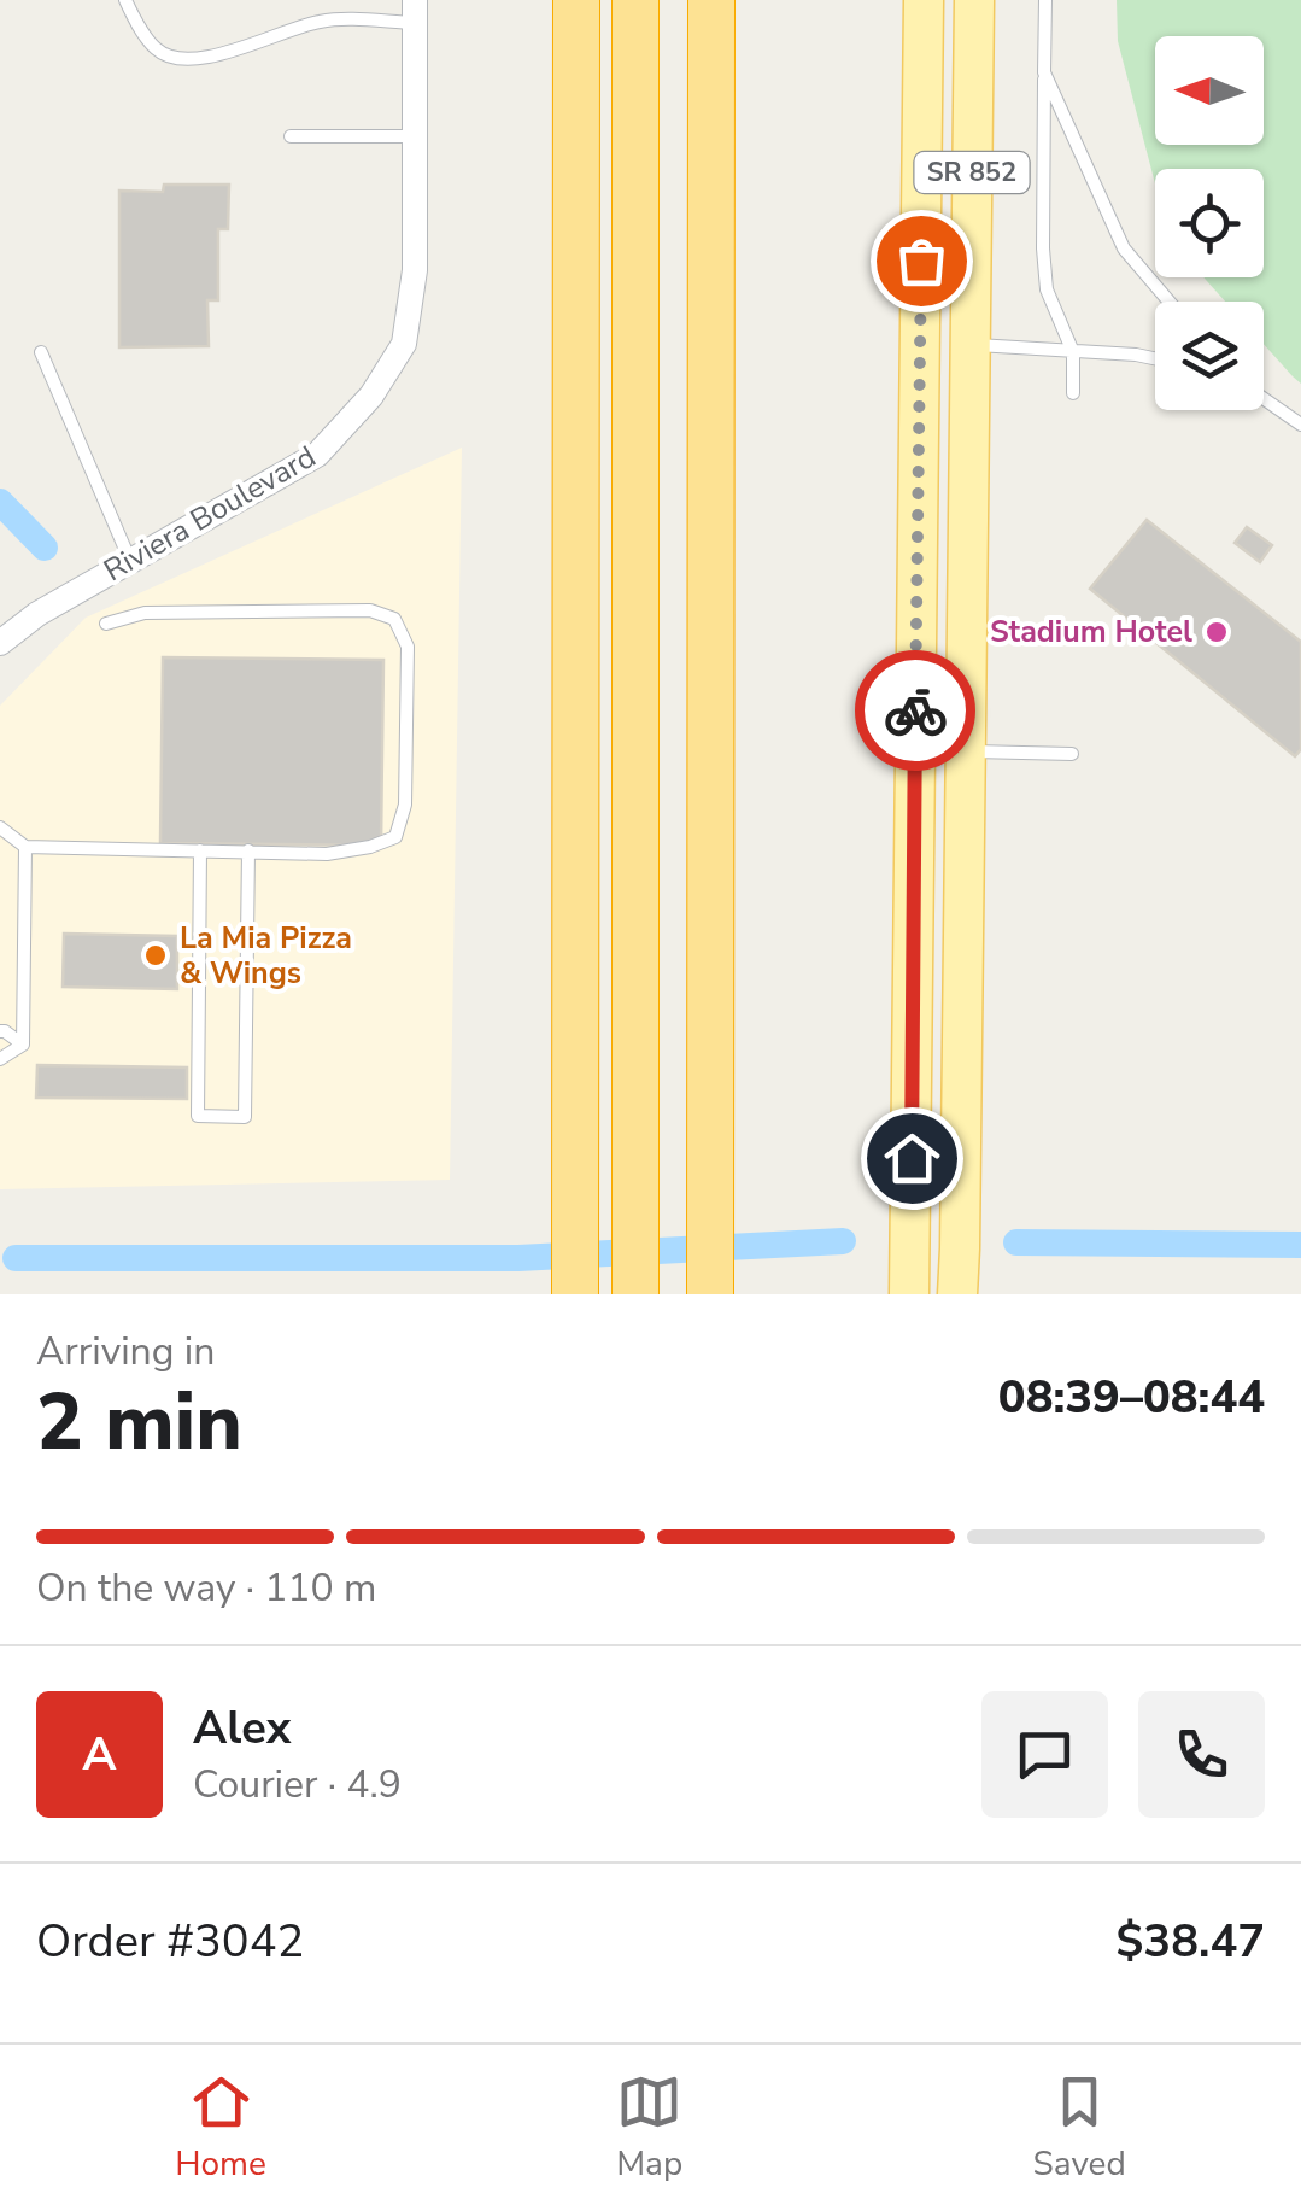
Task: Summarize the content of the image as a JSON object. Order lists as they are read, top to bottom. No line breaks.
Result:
{"streets":{"main road":["SR 852"],"street":["Riviera Boulevard"]},"places":["Stadium Hotel","La Mia Pizza & Wings"],"north":"left","page":{"heading":["2 min","Arriving in","08:39–08:44"],"panel":["Alex","Courier · 4.9","Order #3042","$38.47"],"bar":"On the way · 110 m","round":"A","tabs":["Home","Map","Saved"]}}
